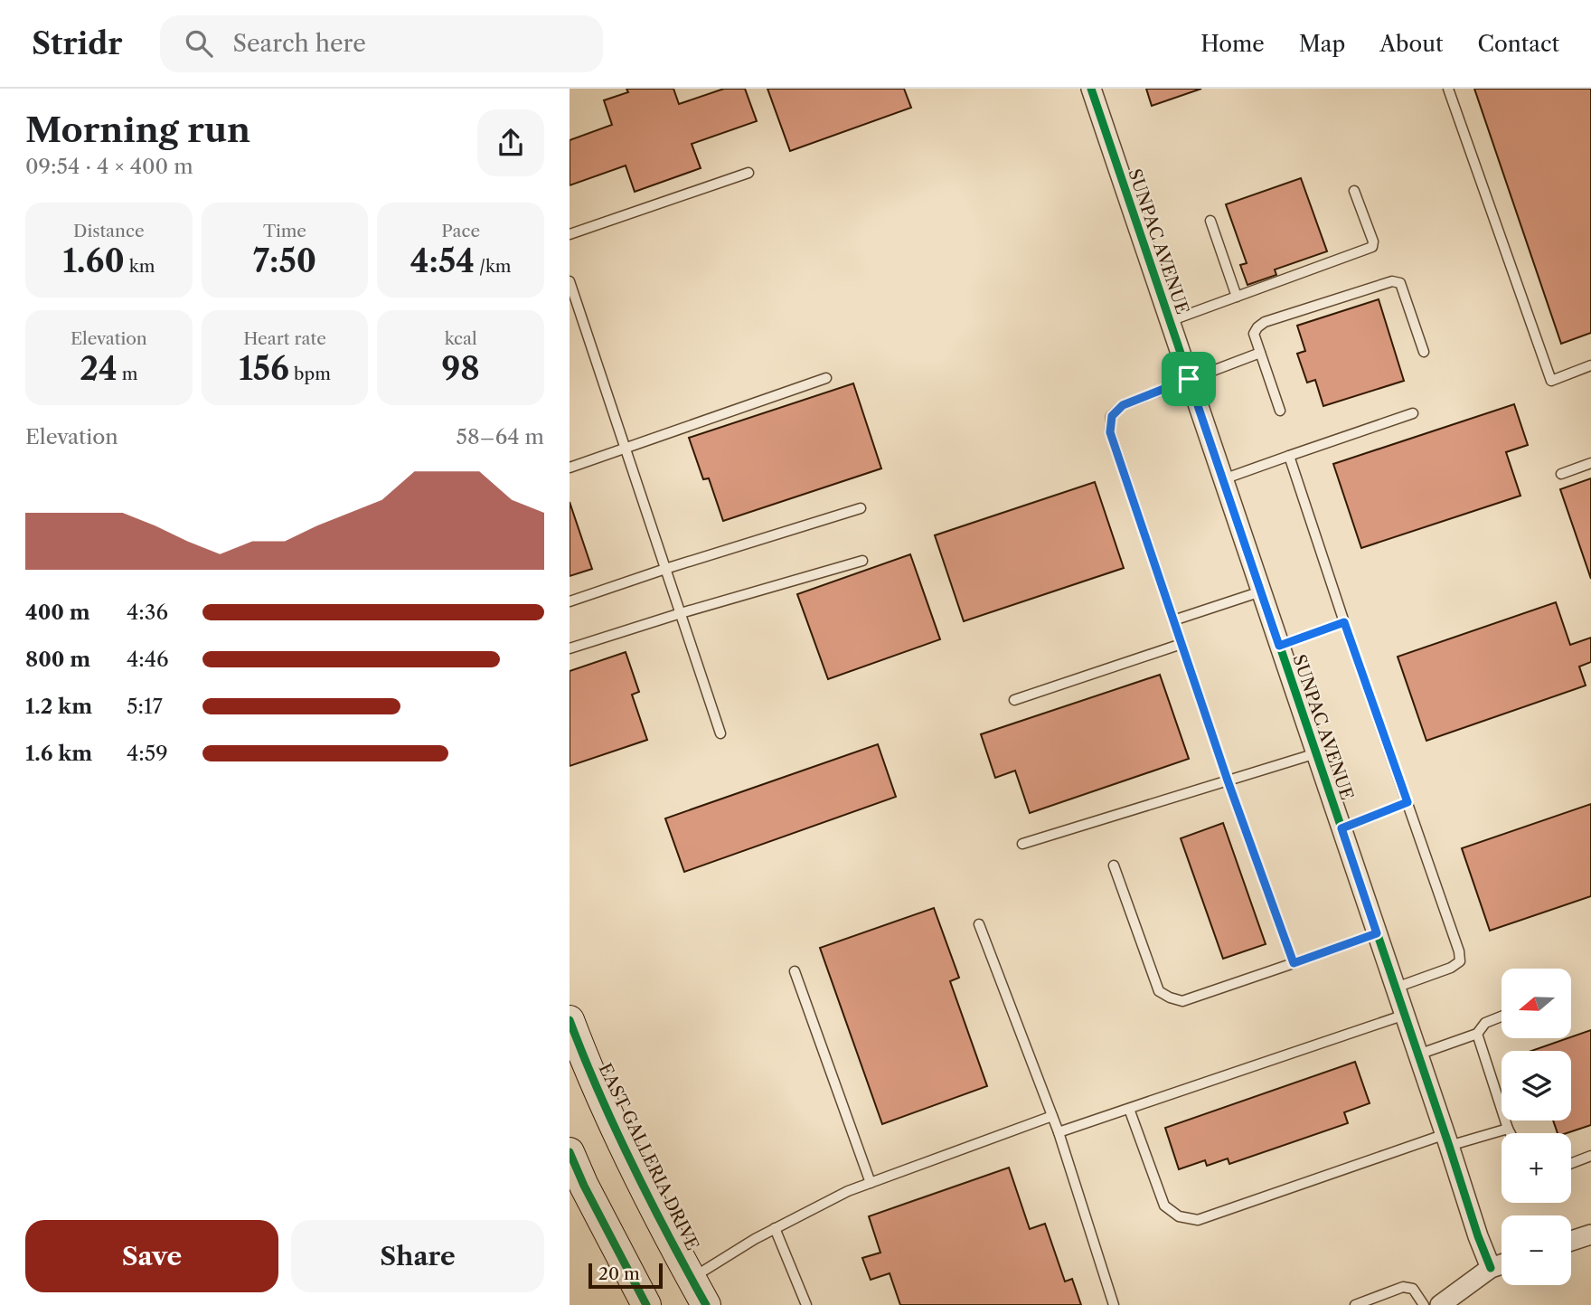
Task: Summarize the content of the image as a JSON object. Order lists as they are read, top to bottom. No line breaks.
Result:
{"streets":{"main road":["EAST GALLERIA DRIVE"],"street":["SUNPAC AVENUE"]},"scale_bar":"20 m","north":"left","page":{"header":"Stridr","search":"Search here","nav":["Home","Map","About","Contact"],"heading":["Morning run","09:54 · 4 × 400 m"],"stats":[["Distance","1.60 km"],["Time","7:50"],["Pace","4:54 /km"],["Elevation","24 m"],["Heart rate","156 bpm"],["kcal","98"]],"chart":["Elevation","58–64 m"],"list":[{"name":"400 m","note":"4:36"},{"name":"800 m","note":"4:46"},{"name":"1.2 km","note":"5:17"},{"name":"1.6 km","note":"4:59"}],"map_buttons":["+","−"],"buttons":["Save","Share"],"scale":"20 m"}}
